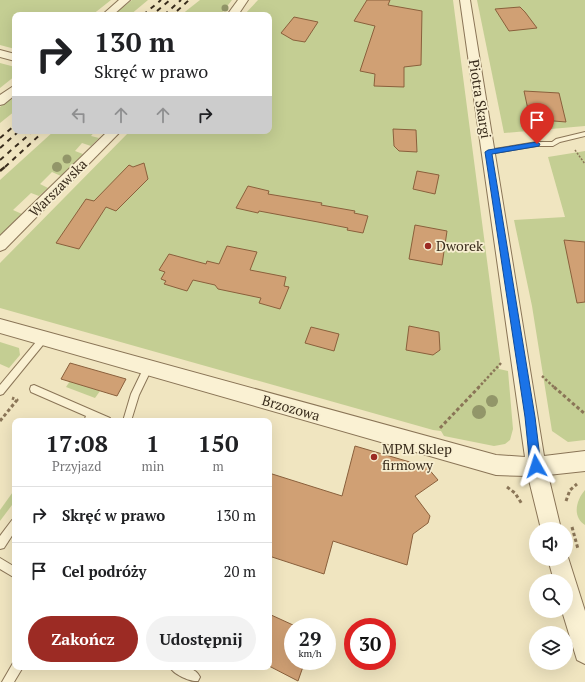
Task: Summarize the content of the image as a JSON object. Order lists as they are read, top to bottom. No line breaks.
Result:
{"streets":{"street":["Piotra Skargi","Warszawska","Brzozowa"]},"crossings":[["Piotra Skargi","Brzozowa"]],"places":["Dworek","MPM Sklep firmowy"],"page":{"turn":["130 m","Skręć w prawo"],"eta":["17:08","Przyjazd","1","min","150","m"],"list":[{"name":"Skręć w prawo","value":"130 m"},{"name":"Cel podróży","value":"20 m"}],"buttons":["Zakończ","Udostępnij"],"speed":"29 km/h","limit":"30"}}
